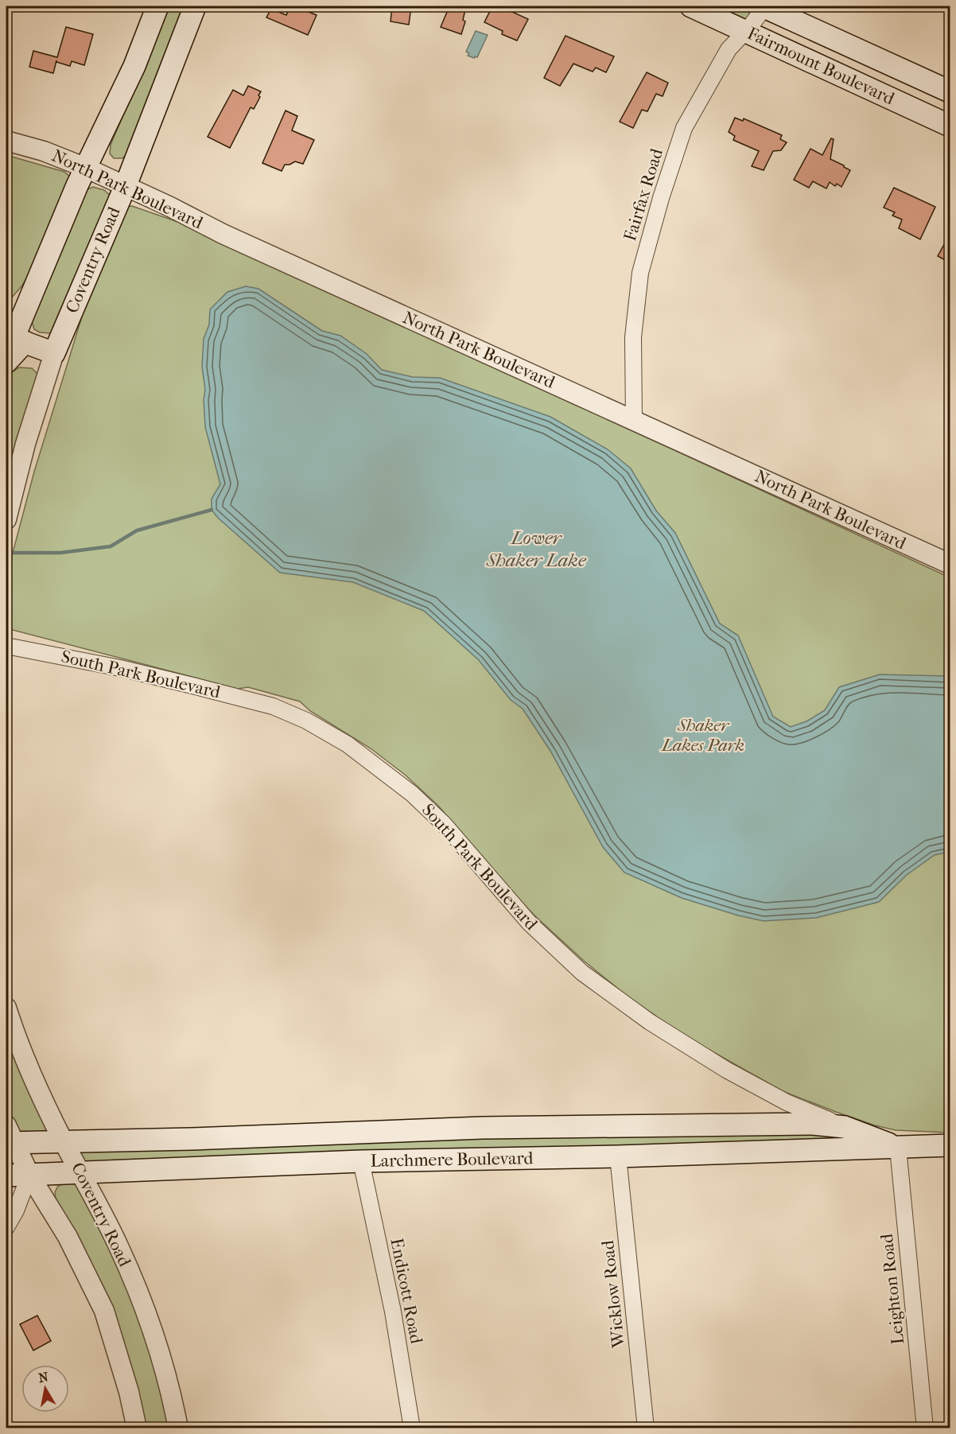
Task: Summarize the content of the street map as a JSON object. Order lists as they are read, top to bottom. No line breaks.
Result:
{"streets":{"main road":["Fairmount Boulevard","Coventry Road","South Park Boulevard","Larchmere Boulevard"],"street":["North Park Boulevard","Fairfax Road","Leighton Road","Endicott Road","Wicklow Road"]},"crossings":[["Fairmount Boulevard","Fairfax Road"],["North Park Boulevard","Fairfax Road"],["North Park Boulevard","Coventry Road"],["Coventry Road","Larchmere Boulevard"],["South Park Boulevard","Larchmere Boulevard"],["South Park Boulevard","Leighton Road"],["Larchmere Boulevard","Leighton Road"],["Larchmere Boulevard","Endicott Road"],["Larchmere Boulevard","Wicklow Road"]],"water":["Lower Shaker Lake"],"parks":["Shaker Lakes Park"],"north":"top"}
